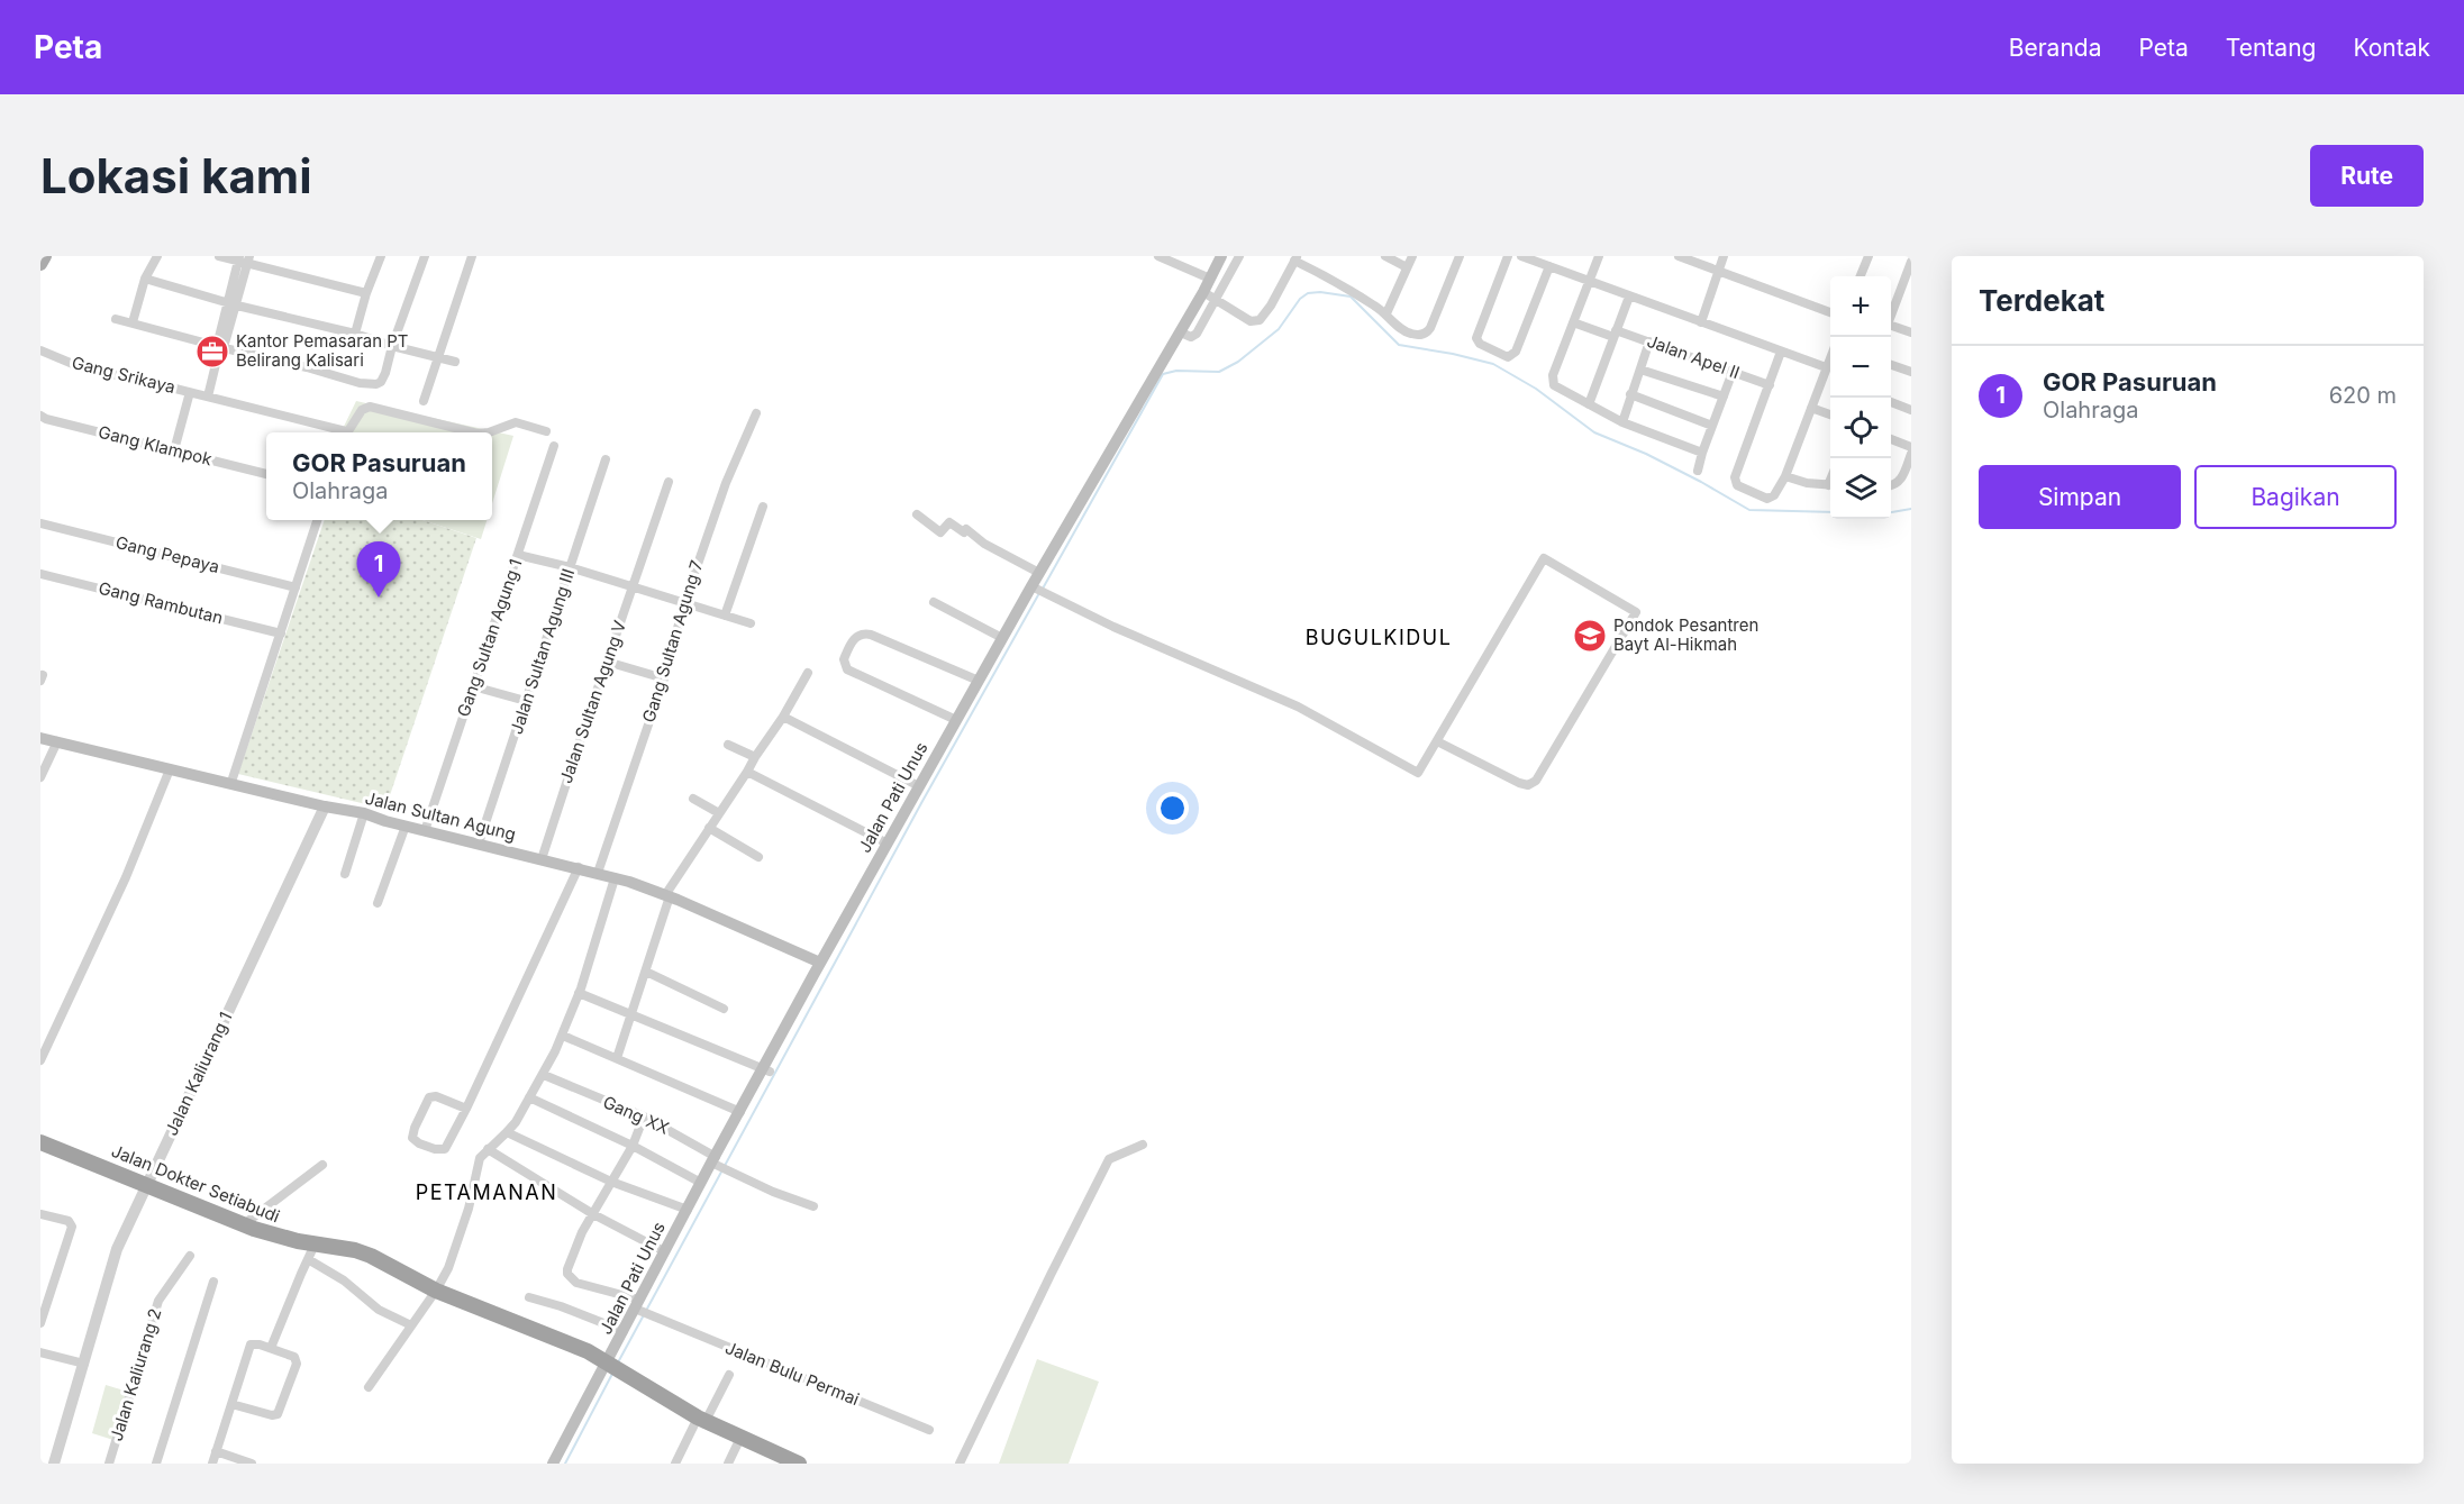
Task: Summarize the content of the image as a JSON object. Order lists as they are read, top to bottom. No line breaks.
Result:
{"streets":{"highway":["Jalan Dokter Setiabudi"],"main road":["Jalan Pati Unus","Jalan Sultan Agung"],"street":["Jalan Apel II","Gang Srikaya","Gang Klampok","Gang Pepaya","Gang Rambutan","Gang Sultan Agung 1","Gang Sultan Agung 7","Jalan Sultan Agung III","Jalan Sultan Agung V","Jalan Kaliurang 1","Gang XX","Jalan Bulu Permai","Jalan Kaliurang 2"]},"crossings":[["Gang Sultan Agung 1","Jalan Sultan Agung"],["Gang Sultan Agung 7","Jalan Sultan Agung"],["Jalan Sultan Agung III","Jalan Sultan Agung"],["Jalan Sultan Agung V","Jalan Sultan Agung"],["Jalan Pati Unus","Jalan Sultan Agung"],["Jalan Pati Unus","Gang XX"],["Jalan Pati Unus","Jalan Dokter Setiabudi"],["Jalan Pati Unus","Jalan Bulu Permai"],["Jalan Sultan Agung","Jalan Kaliurang 1"],["Jalan Kaliurang 1","Jalan Dokter Setiabudi"]],"districts":["BUGULKIDUL","PETAMANAN"],"places":{"office":["Kantor Pemasaran PT Belirang Kalisari"],"school or university":["Pondok Pesantren Bayt Al-Hikmah"]},"page":{"header":"Peta","nav":["Beranda","Peta","Tentang","Kontak"],"buttons":["Rute",["Simpan","Bagikan"]],"title":"Lokasi kami","heading":"Terdekat","map_buttons":["+","−"],"list":[{"mark":"1","name":"GOR Pasuruan","note":"Olahraga","value":"620 m"}],"popup":["GOR Pasuruan","Olahraga"],"pins":"1"}}
